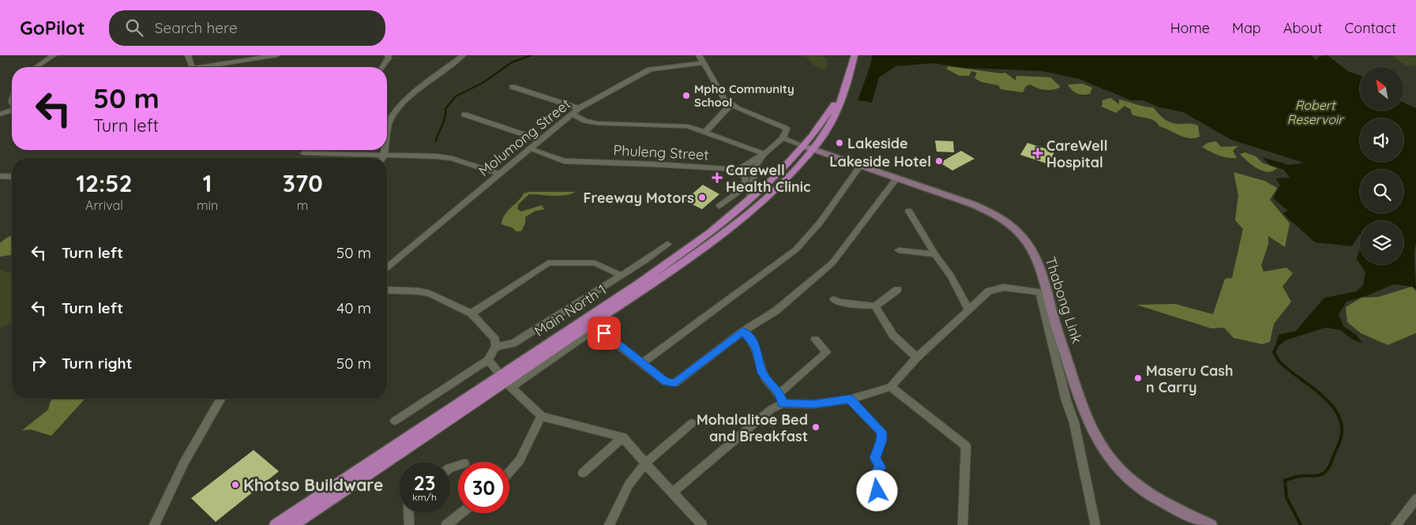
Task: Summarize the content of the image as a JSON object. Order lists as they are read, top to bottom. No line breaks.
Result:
{"streets":{"main road":["Thabong Link","Main North 1"],"street":["Molumong Street","Phuleng Street"]},"crossings":[["Molumong Street","Phuleng Street"],["Thabong Link","Main North 1"]],"water":["Robert Reservoir"],"places":{"other":["Mpho Community School","Lakeside","Lakeside Hotel","Freeway Motors","Maseru Cash n Carry","Mohalalitoe Bed and Breakfast","Khotso Buildware"],"health":["CareWell Hospital","Carewell Health Clinic"]},"north":"top left","page":{"header":"GoPilot","search":"Search here","nav":["Home","Map","About","Contact"],"turn":["50 m","Turn left"],"eta":["12:52","Arrival","1","min","370","m"],"list":[{"name":"Turn left","value":"50 m"},{"name":"Turn left","value":"40 m"},{"name":"Turn right","value":"50 m"}],"speed":"23 km/h","limit":"30"}}
